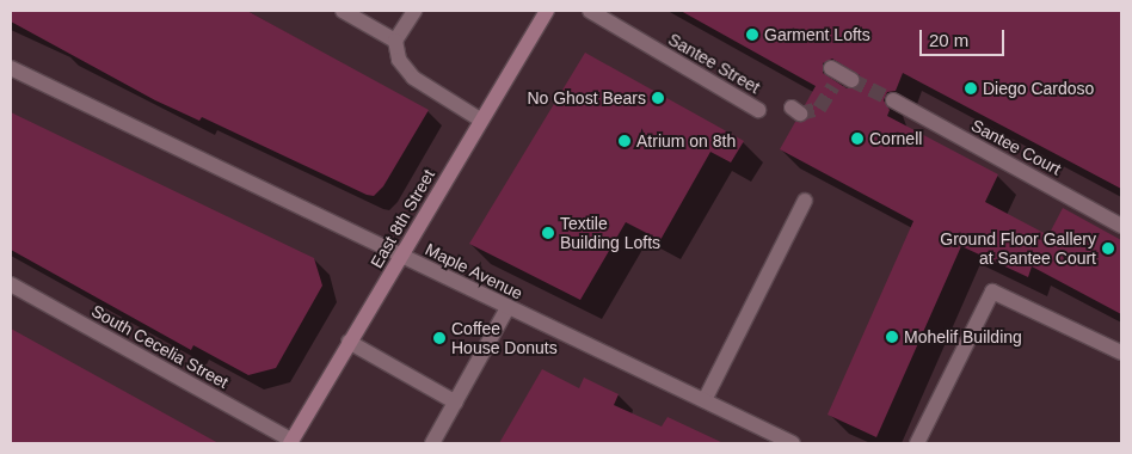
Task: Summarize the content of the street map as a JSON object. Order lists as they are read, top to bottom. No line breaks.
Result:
{"streets":{"main road":["East 8th Street"],"street":["Santee Street","Santee Court","Maple Avenue","South Cecelia Street"]},"crossings":[["East 8th Street","Maple Avenue"],["East 8th Street","South Cecelia Street"]],"places":["Garment Lofts","Diego Cardoso","No Ghost Bears","Cornell","Atrium on 8th","Textile Building Lofts","Ground Floor Gallery at Santee Court","Mohelif Building","Coffee House Donuts"],"scale_bar":"20 m"}
